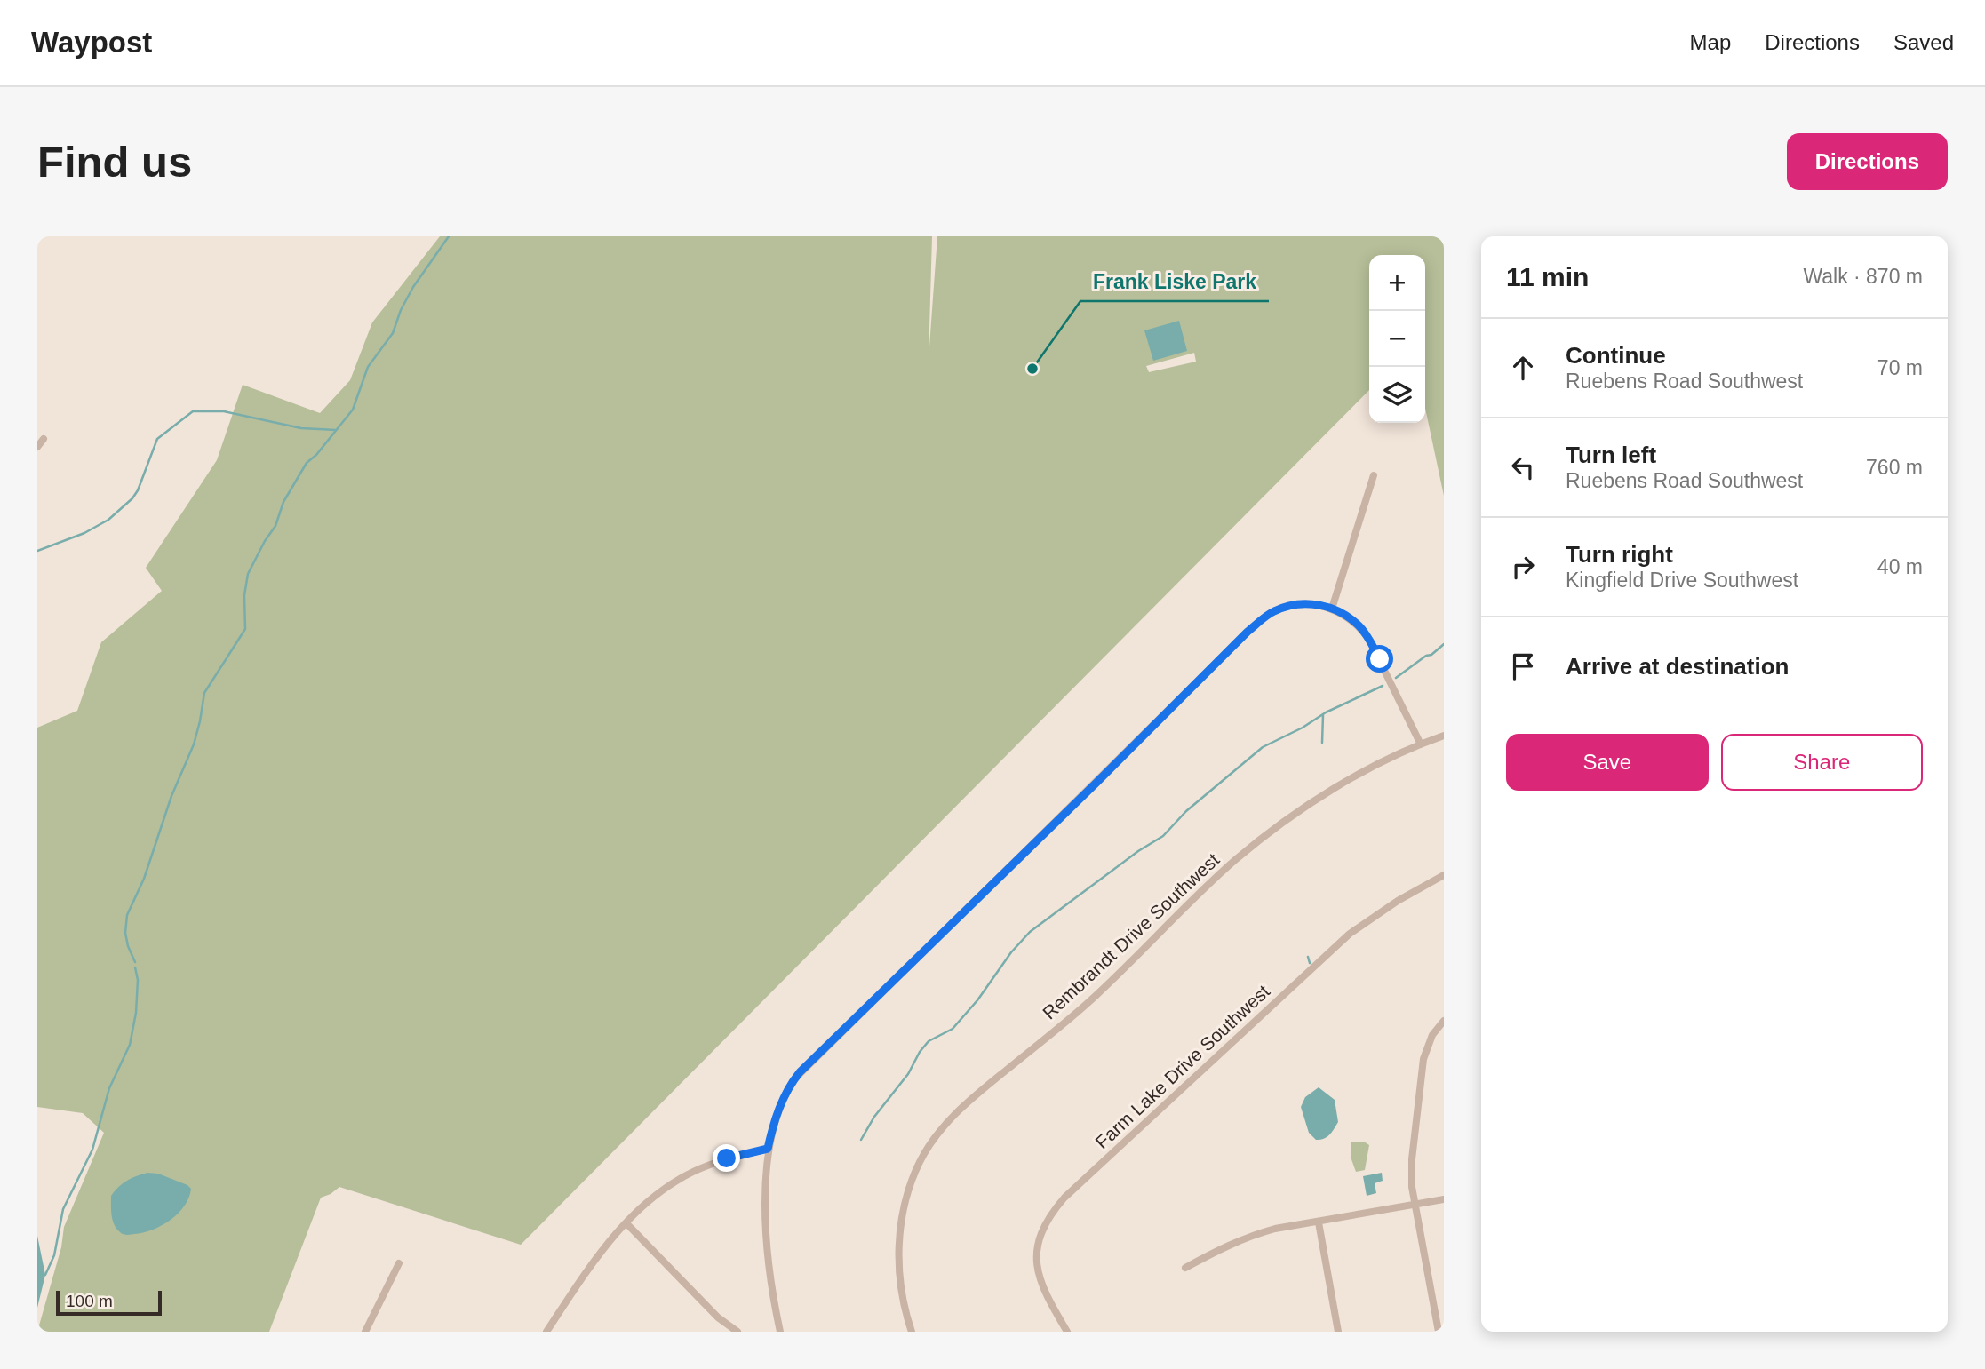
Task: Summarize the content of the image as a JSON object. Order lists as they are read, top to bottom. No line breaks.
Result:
{"streets":{"street":["Rembrandt Drive Southwest","Farm Lake Drive Southwest"]},"places":["Frank Liske Park"],"scale_bar":"100 m","page":{"header":"Waypost","nav":["Map","Directions","Saved"],"buttons":["Directions",["Save","Share"]],"title":"Find us","heading":["11 min","Walk · 870 m"],"map_buttons":["+","−"],"list":[["Continue","Ruebens Road Southwest","70 m"],["Turn left","Ruebens Road Southwest","760 m"],["Turn right","Kingfield Drive Southwest","40 m"],"Arrive at destination"],"scale":"100 m"}}
